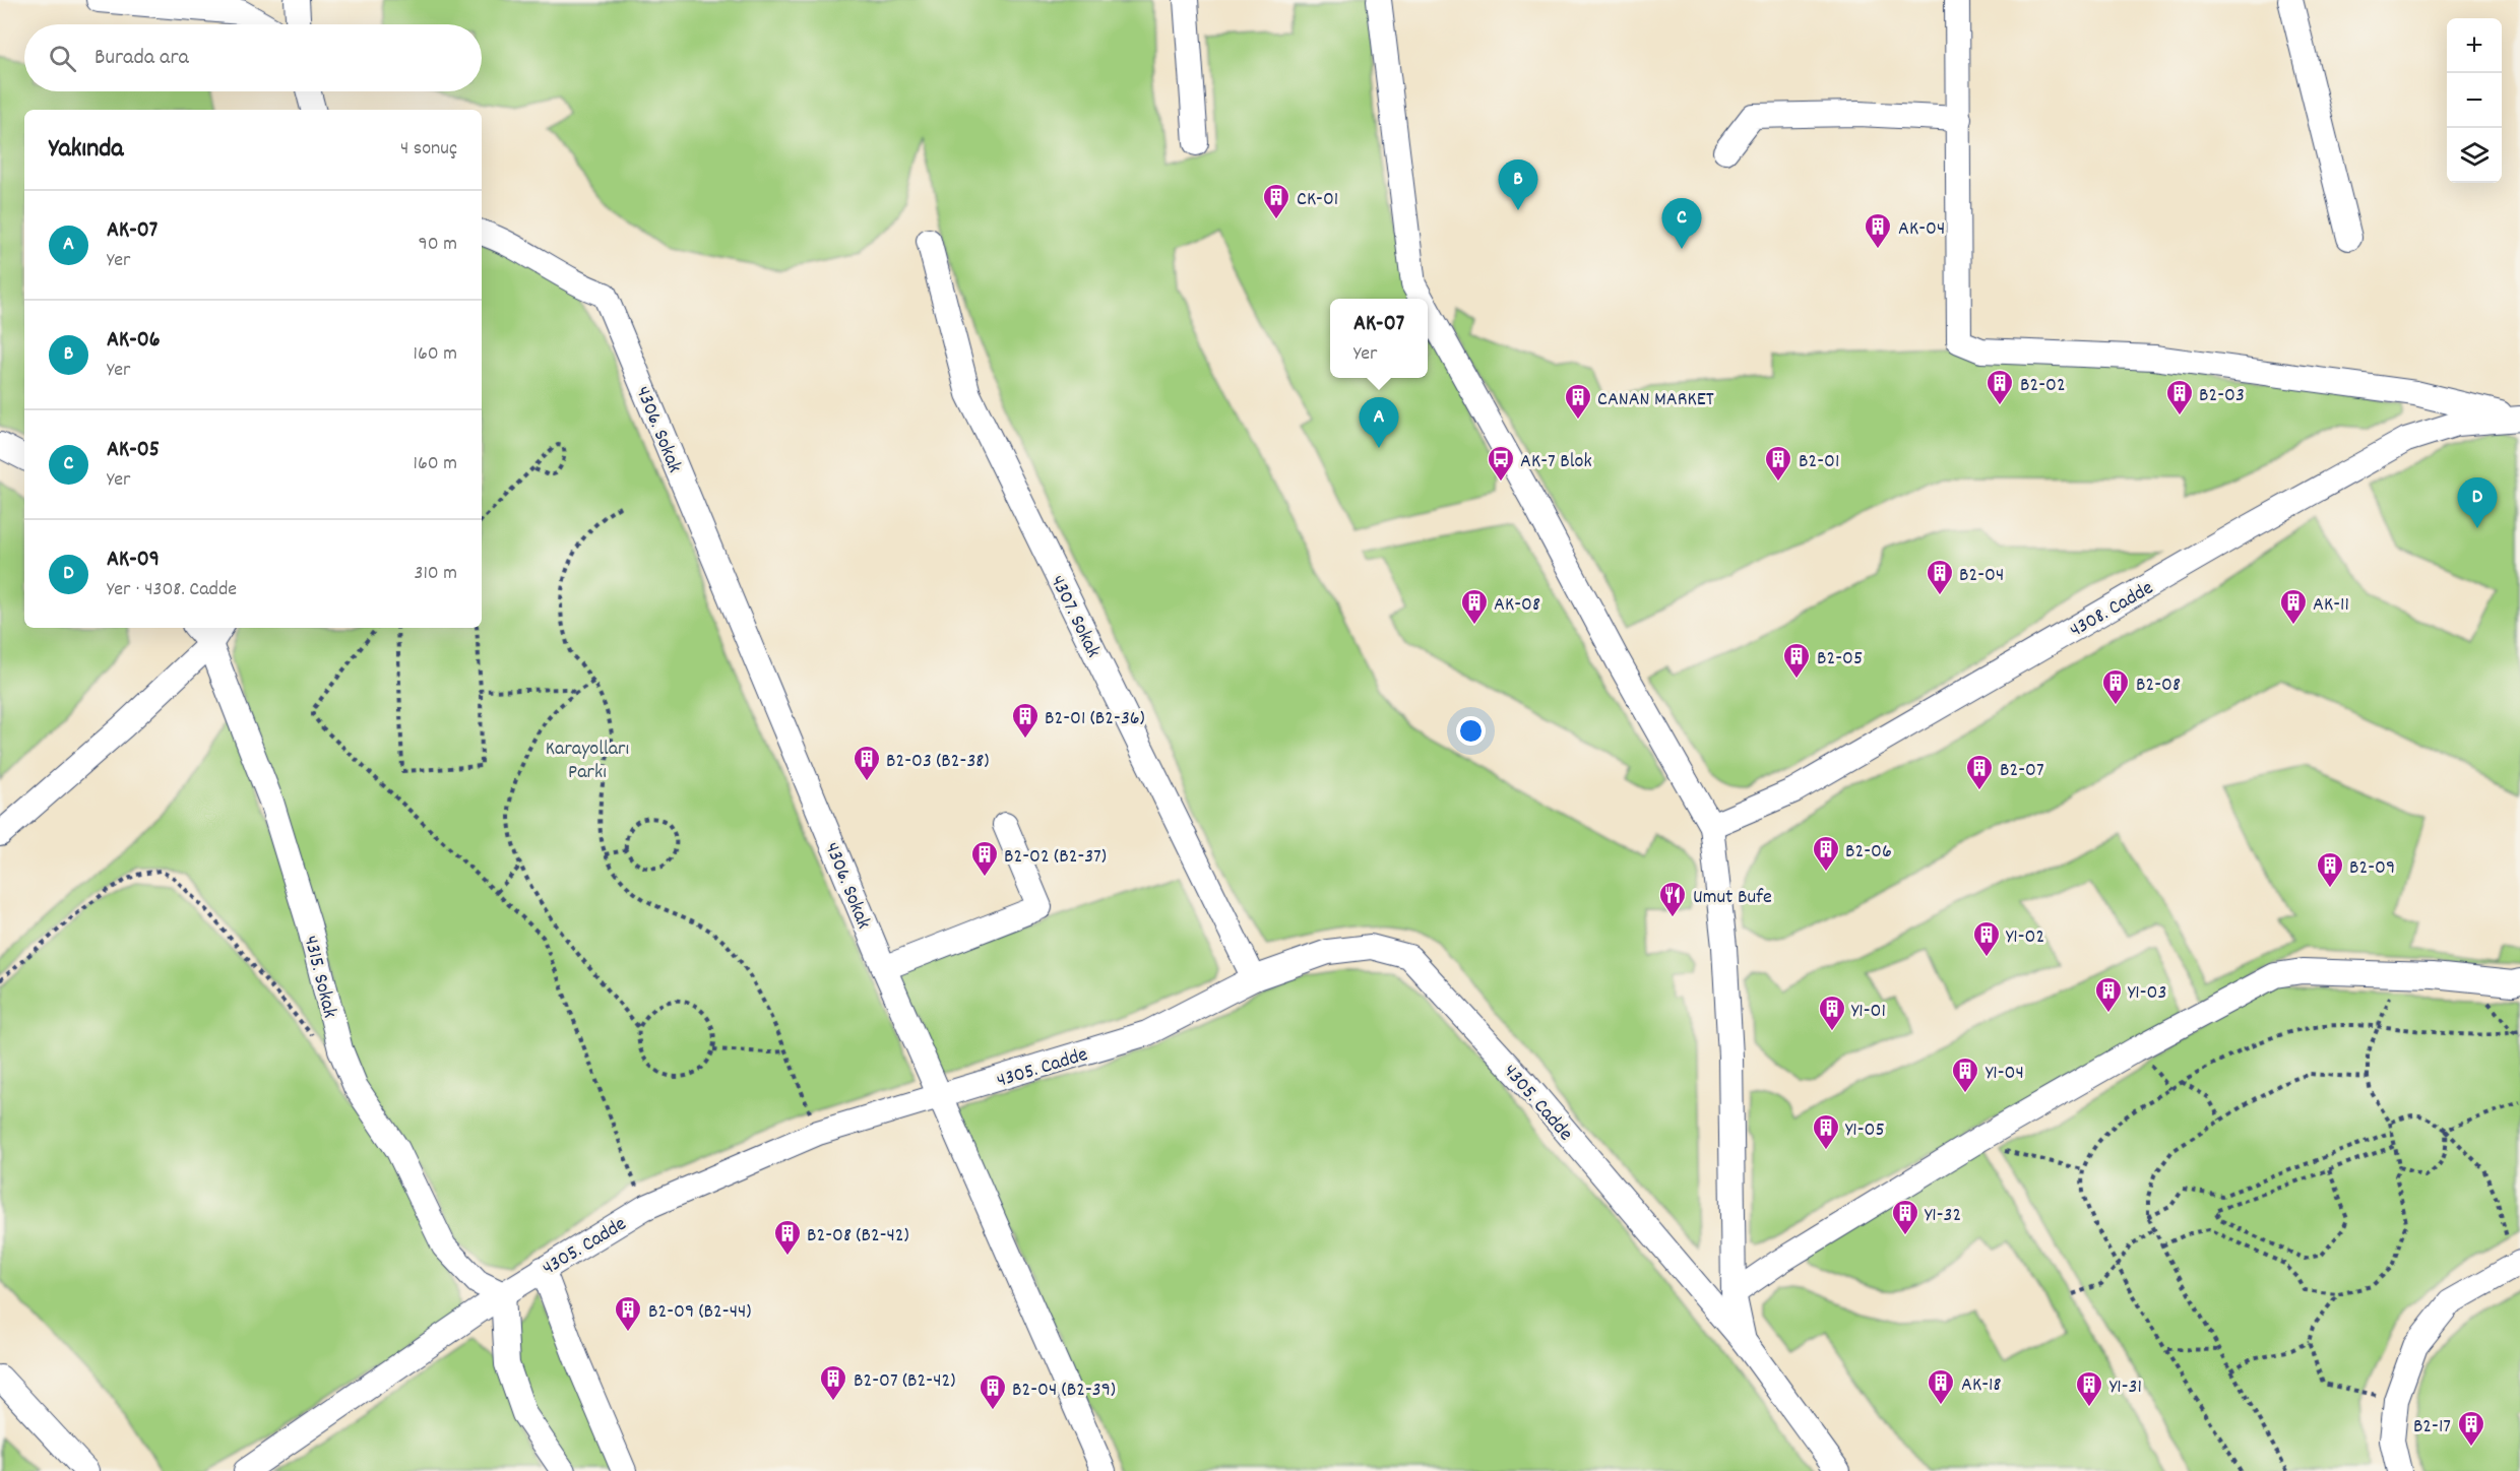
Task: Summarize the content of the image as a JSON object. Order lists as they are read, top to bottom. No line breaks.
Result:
{"streets":{"street":["4306. Sokak","4308. Cadde","4307. Sokak","4315. Sokak","4305. Cadde"]},"crossings":[["4306. Sokak","4305. Cadde"],["4307. Sokak","4305. Cadde"],["4315. Sokak","4305. Cadde"]],"parks":["Karayolları Parkı"],"places":{"building":["CK-01","AK-04","B2-02","B2-03","CANAN MARKET","B2-01","B2-04","AK-08","AK-11","B2-05","B2-08","B2-01 (B2-36)","B2-03 (B2-38)","B2-07","B2-06","B2-02 (B2-37)","B2-09","Y1-02","Y1-03","Y1-01","Y1-04","Y1-05","Y1-32","B2-08 (B2-42)","B2-09 (B2-44)","B2-07 (B2-42)","AK-18","Y1-31","B2-04 (B2-39)","B2-17"],"bus stop":["AK-7 Blok"],"restaurant":["Umut Bufe"]},"page":{"map_buttons":["+","−"],"search":"Burada ara","heading":["Yakında","4 sonuç"],"pins":["B","C","A","D"],"list":[{"mark":"A","name":"AK-07","note":"Yer","value":"90 m"},{"mark":"B","name":"AK-06","note":"Yer","value":"160 m"},{"mark":"C","name":"AK-05","note":"Yer","value":"160 m"},{"mark":"D","name":"AK-09","note":"Yer · 4308. Cadde","value":"310 m"}],"popup":["AK-07","Yer"]}}
